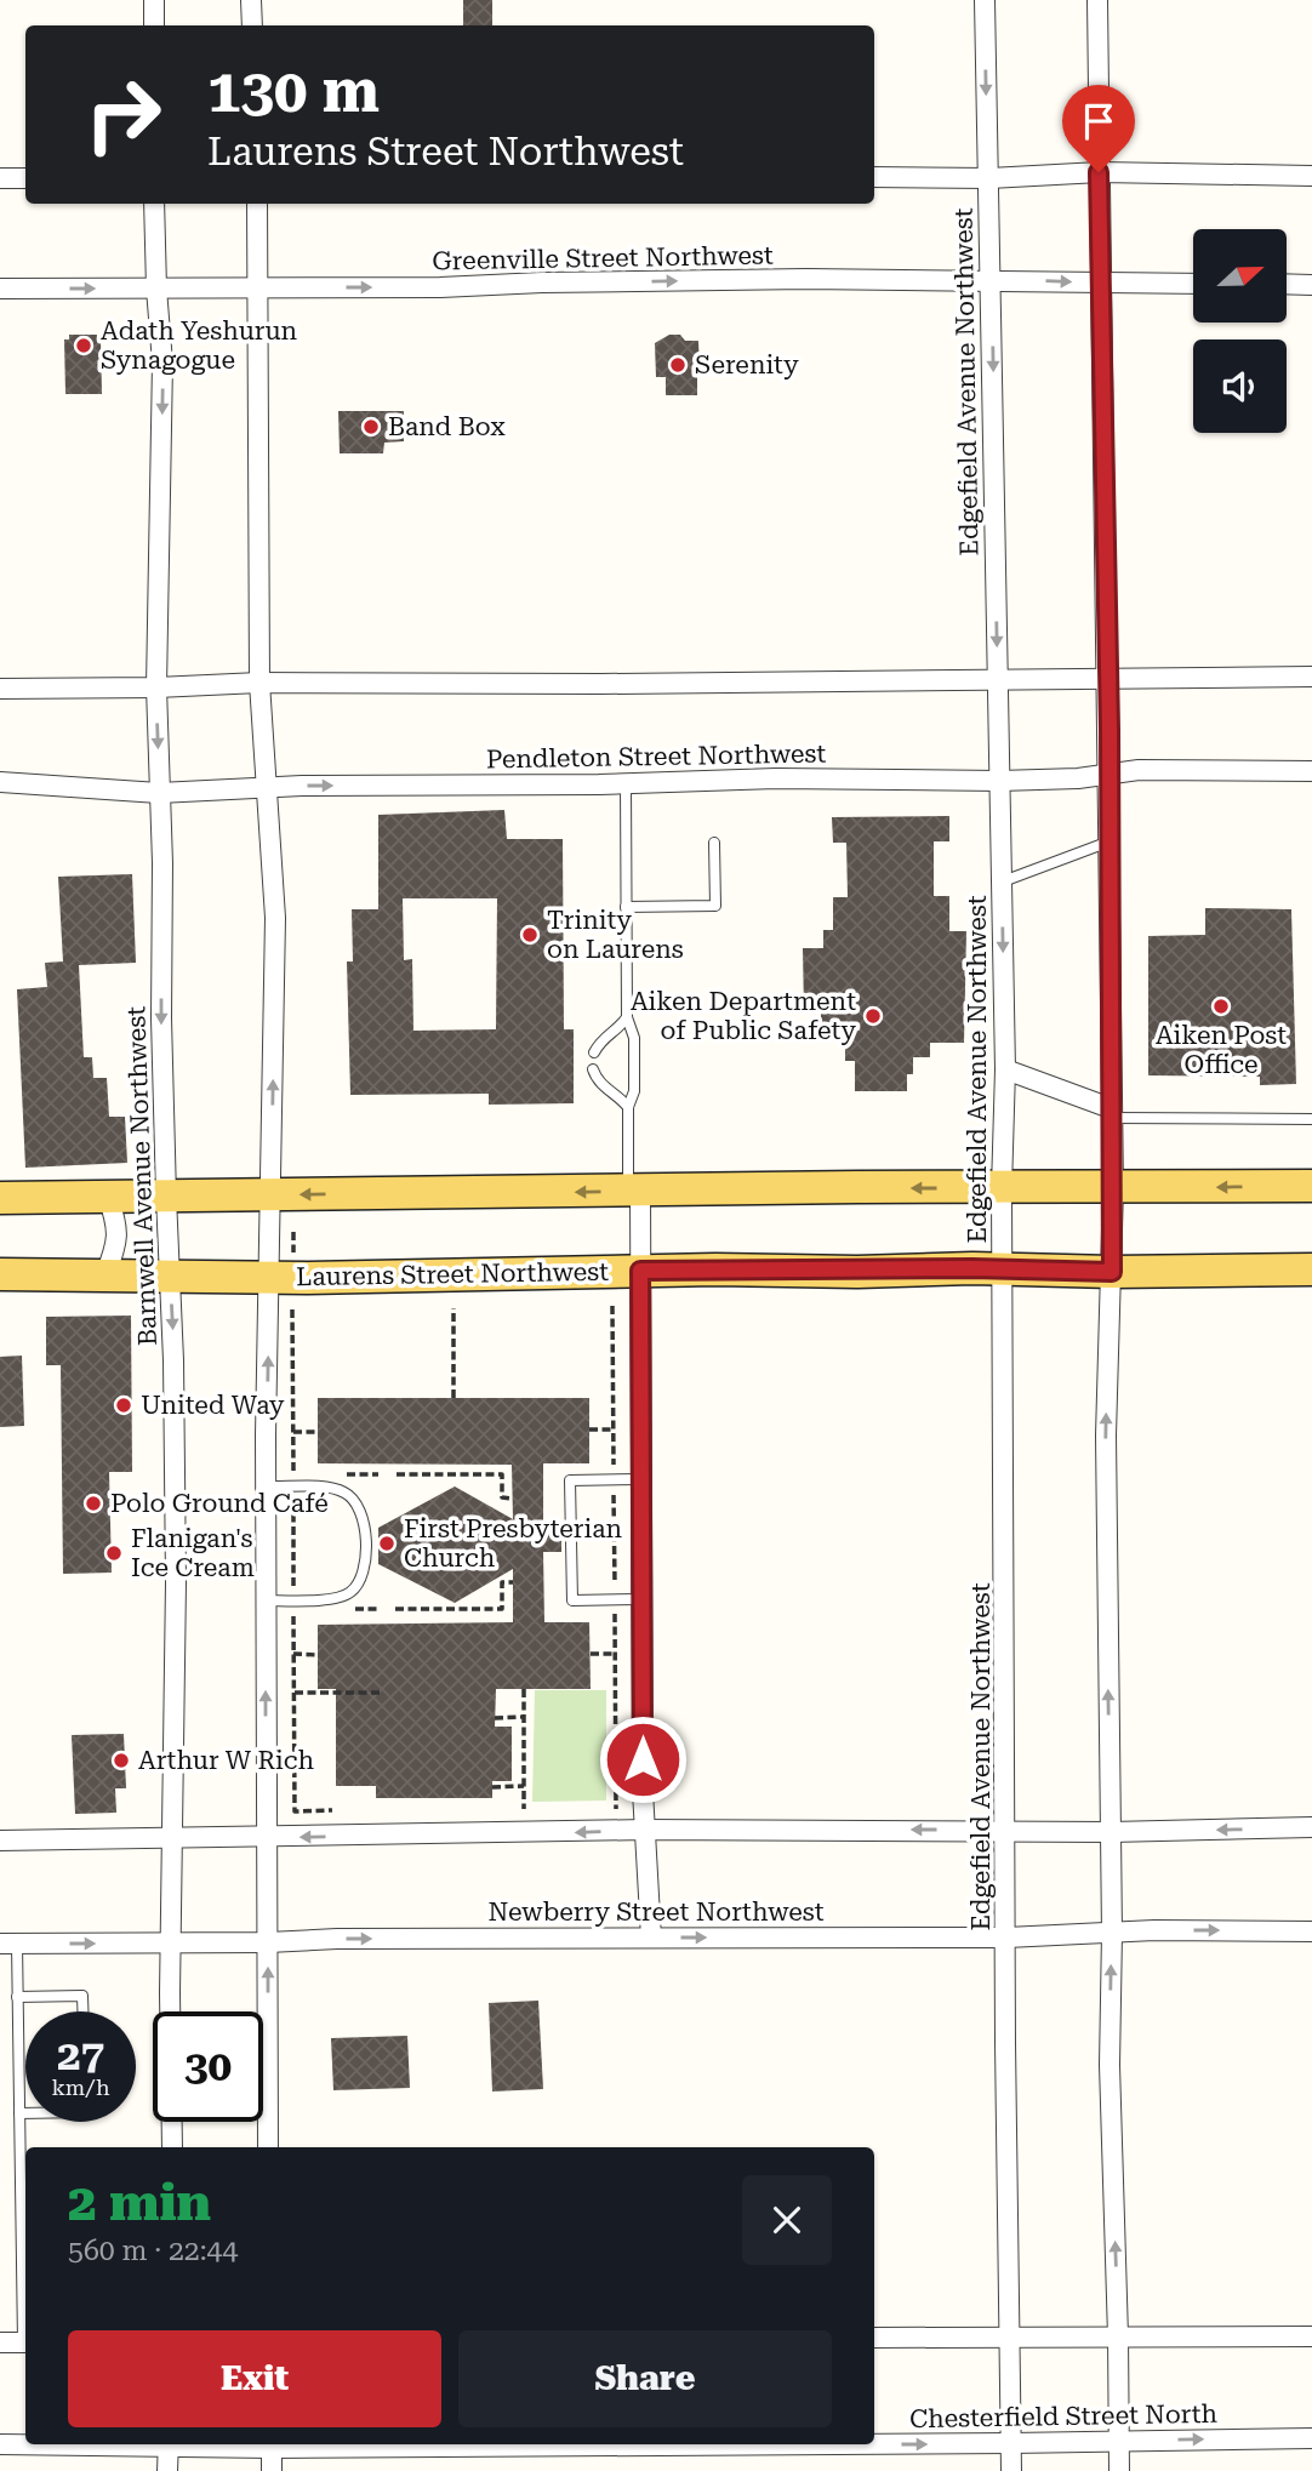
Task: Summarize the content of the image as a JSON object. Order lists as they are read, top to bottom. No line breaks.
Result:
{"streets":{"main road":["Laurens Street Northwest"],"street":["Greenville Street Northwest","Edgefield Avenue Northwest","Pendleton Street Northwest","Barnwell Avenue Northwest","Newberry Street Northwest","Chesterfield Street North"]},"crossings":[["Greenville Street Northwest","Edgefield Avenue Northwest"],["Greenville Street Northwest","Barnwell Avenue Northwest"],["Edgefield Avenue Northwest","Pendleton Street Northwest"],["Edgefield Avenue Northwest","Laurens Street Northwest"],["Edgefield Avenue Northwest","Newberry Street Northwest"],["Edgefield Avenue Northwest","Chesterfield Street North"],["Pendleton Street Northwest","Barnwell Avenue Northwest"],["Barnwell Avenue Northwest","Laurens Street Northwest"],["Barnwell Avenue Northwest","Newberry Street Northwest"]],"one_way":["Greenville Street Northwest"],"places":["Adath Yeshurun Synagogue","Serenity","Band Box","Trinity on Laurens","Aiken Post Office","Aiken Department of Public Safety","United Way","Polo Ground Café","First Presbyterian Church","Flanigan's Ice Cream","Arthur W Rich"],"north":"right","page":{"turn":["130 m","Laurens Street Northwest"],"speed":"27 km/h","limit":"30","heading":["2 min","560 m · 22:44"],"buttons":["Exit","Share"]}}
